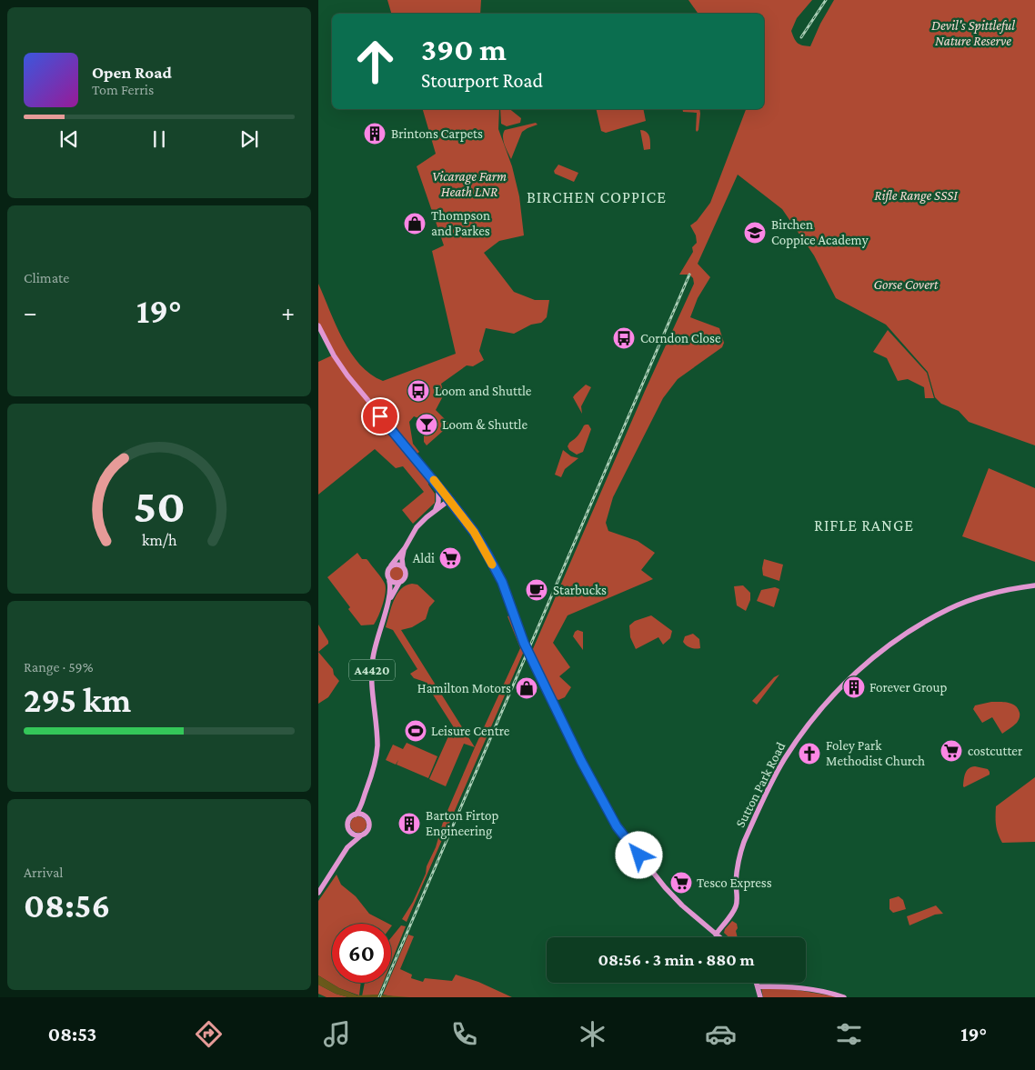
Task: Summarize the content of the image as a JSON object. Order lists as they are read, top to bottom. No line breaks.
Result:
{"streets":{"main road":["A4420","Sutton Park Road"]},"districts":["BIRCHEN COPPICE","RIFLE RANGE"],"parks":["Devil's Spittleful Nature Reserve","Vicarage Farm Heath LNR","Rifle Range SSSI","Gorse Covert"],"places":{"building":["Brintons Carpets","Forever Group","Barton Firtop Engineering"],"shop":["Thompson and Parkes","Hamilton Motors"],"school or university":["Birchen Coppice Academy"],"bus stop":["Corndon Close","Loom and Shuttle"],"bar":["Loom & Shuttle"],"supermarket":["Aldi","costcutter","Tesco Express"],"cafe":["Starbucks"],"sports":["Leisure Centre"],"church":["Foley Park Methodist Church"]},"page":{"turn":["390 m","Stourport Road"],"song":["Open Road","Tom Ferris"],"tile":["Climate",["Range · 59%","295 km"],["Arrival","08:56"]],"heat":["−","19°","+"],"limit":"60","trip":"08:56 · 3 min · 880 m","tabs":["08:53","19°"],"gauge":["50","km/h"]}}
